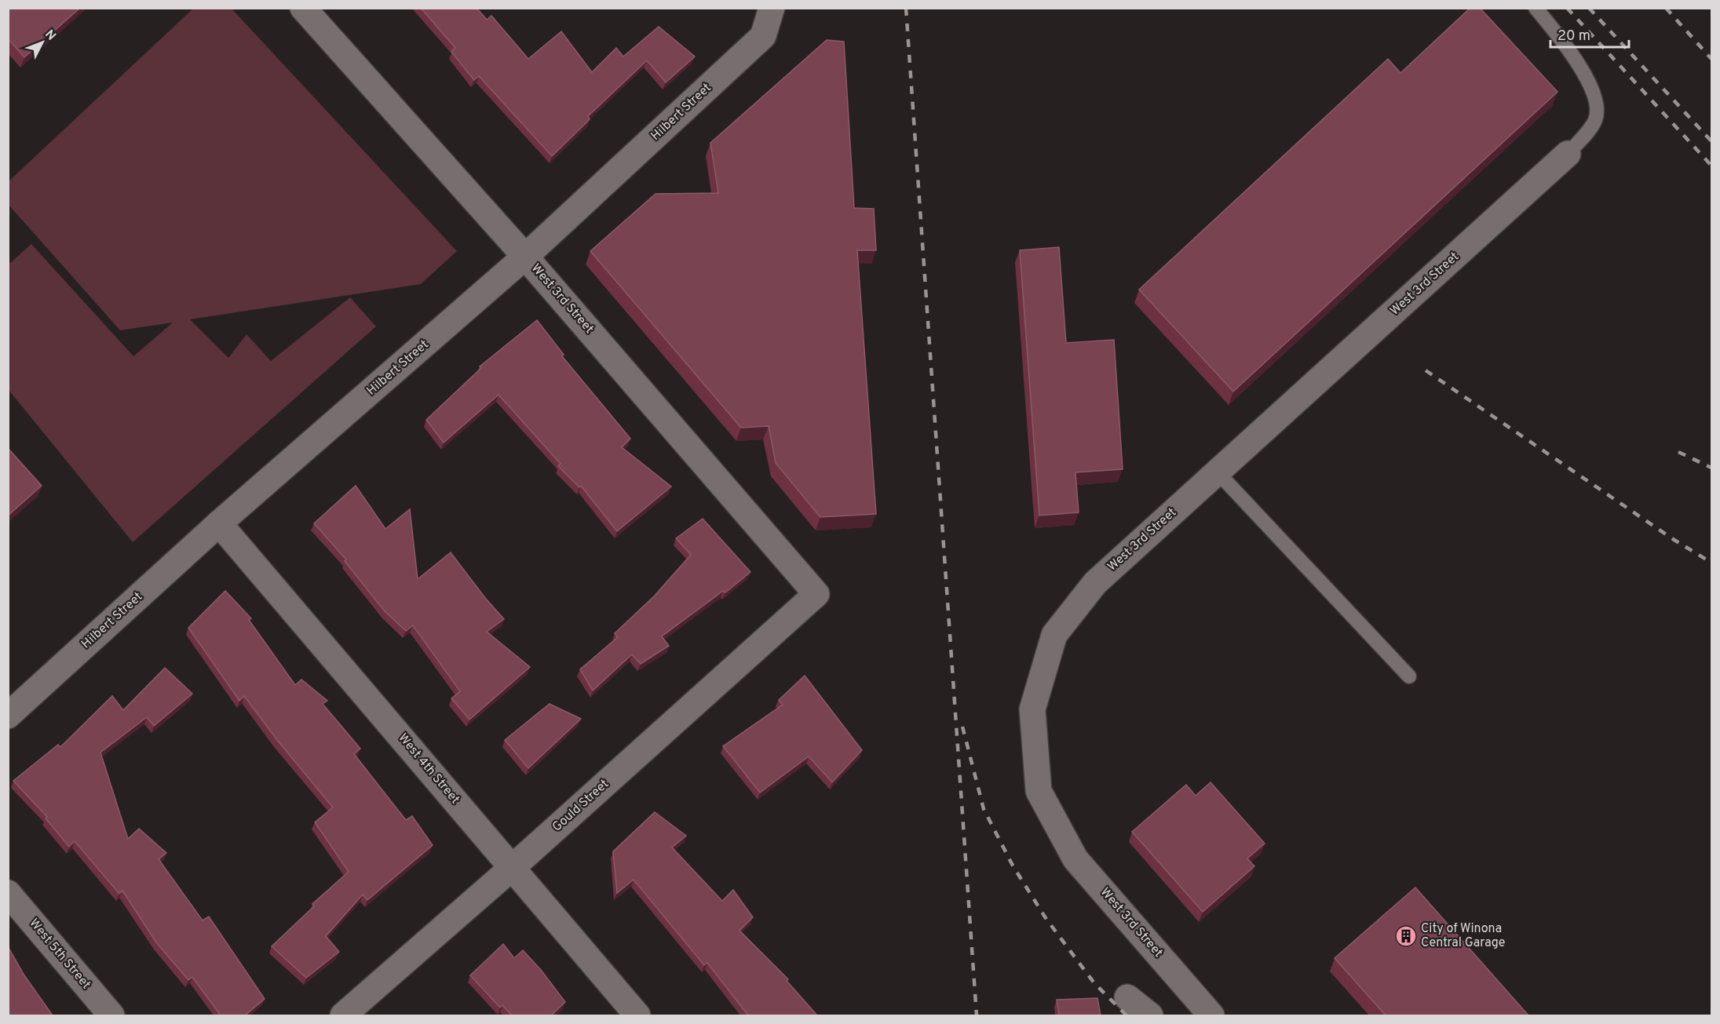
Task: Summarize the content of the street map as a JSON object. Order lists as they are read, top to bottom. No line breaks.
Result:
{"streets":{"street":["Hilbert Street","West 3rd Street","West 4th Street","Gould Street","West 5th Street"]},"crossings":[["Hilbert Street","West 3rd Street"],["Hilbert Street","West 4th Street"],["West 3rd Street","Gould Street"],["West 4th Street","Gould Street"]],"places":{"building":["City of Winona Central Garage"]},"scale_bar":"20 m","north":"top right"}
